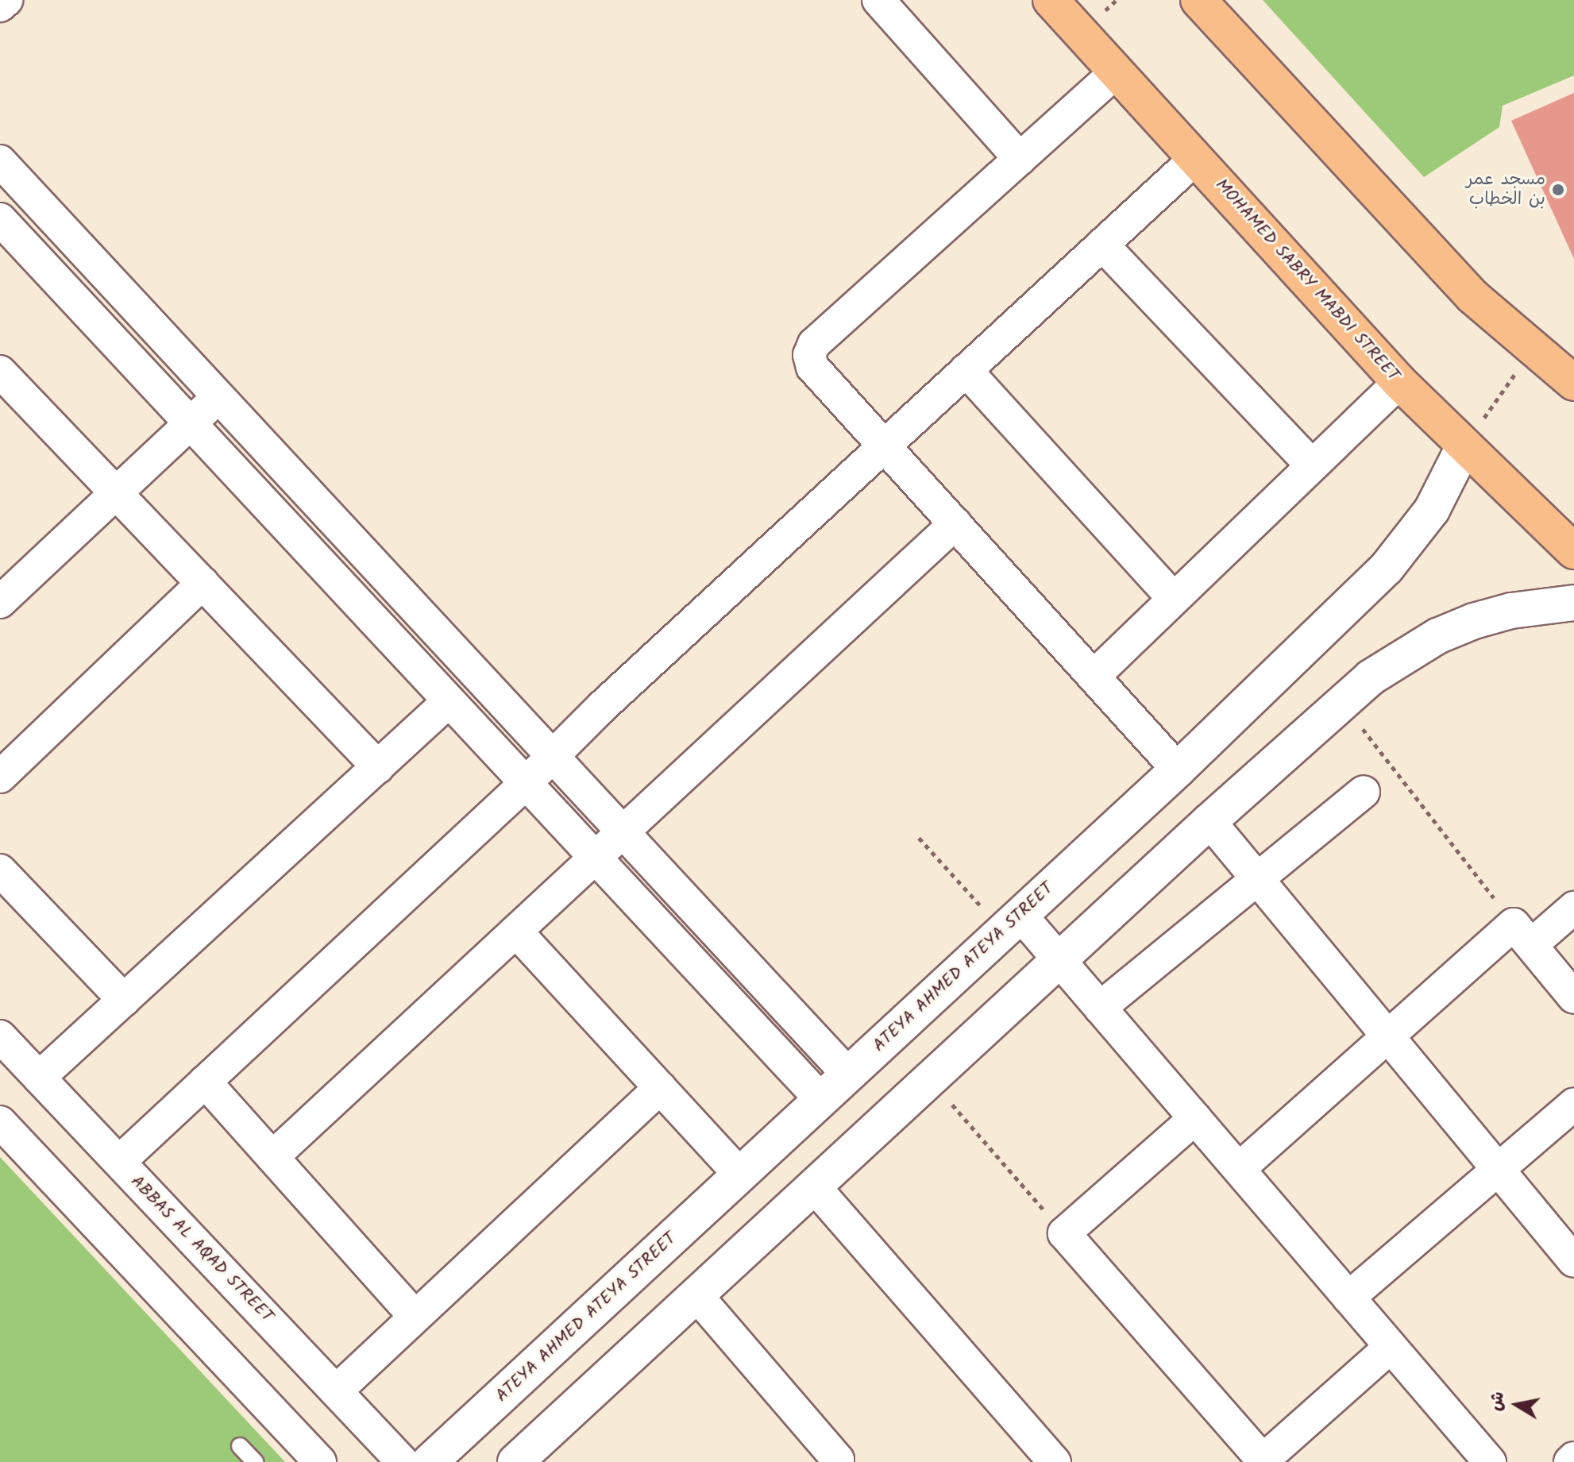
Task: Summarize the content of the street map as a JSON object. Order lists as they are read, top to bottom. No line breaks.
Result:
{"streets":{"main road":["MOHAMED SABRY MABDI STREET"],"street":["ATEYA AHMED ATEYA STREET","ABBAS AL AQAD STREET"]},"crossings":[["MOHAMED SABRY MABDI STREET","ATEYA AHMED ATEYA STREET"]],"places":["مسجد عمر بن الخطاب"],"north":"left"}
